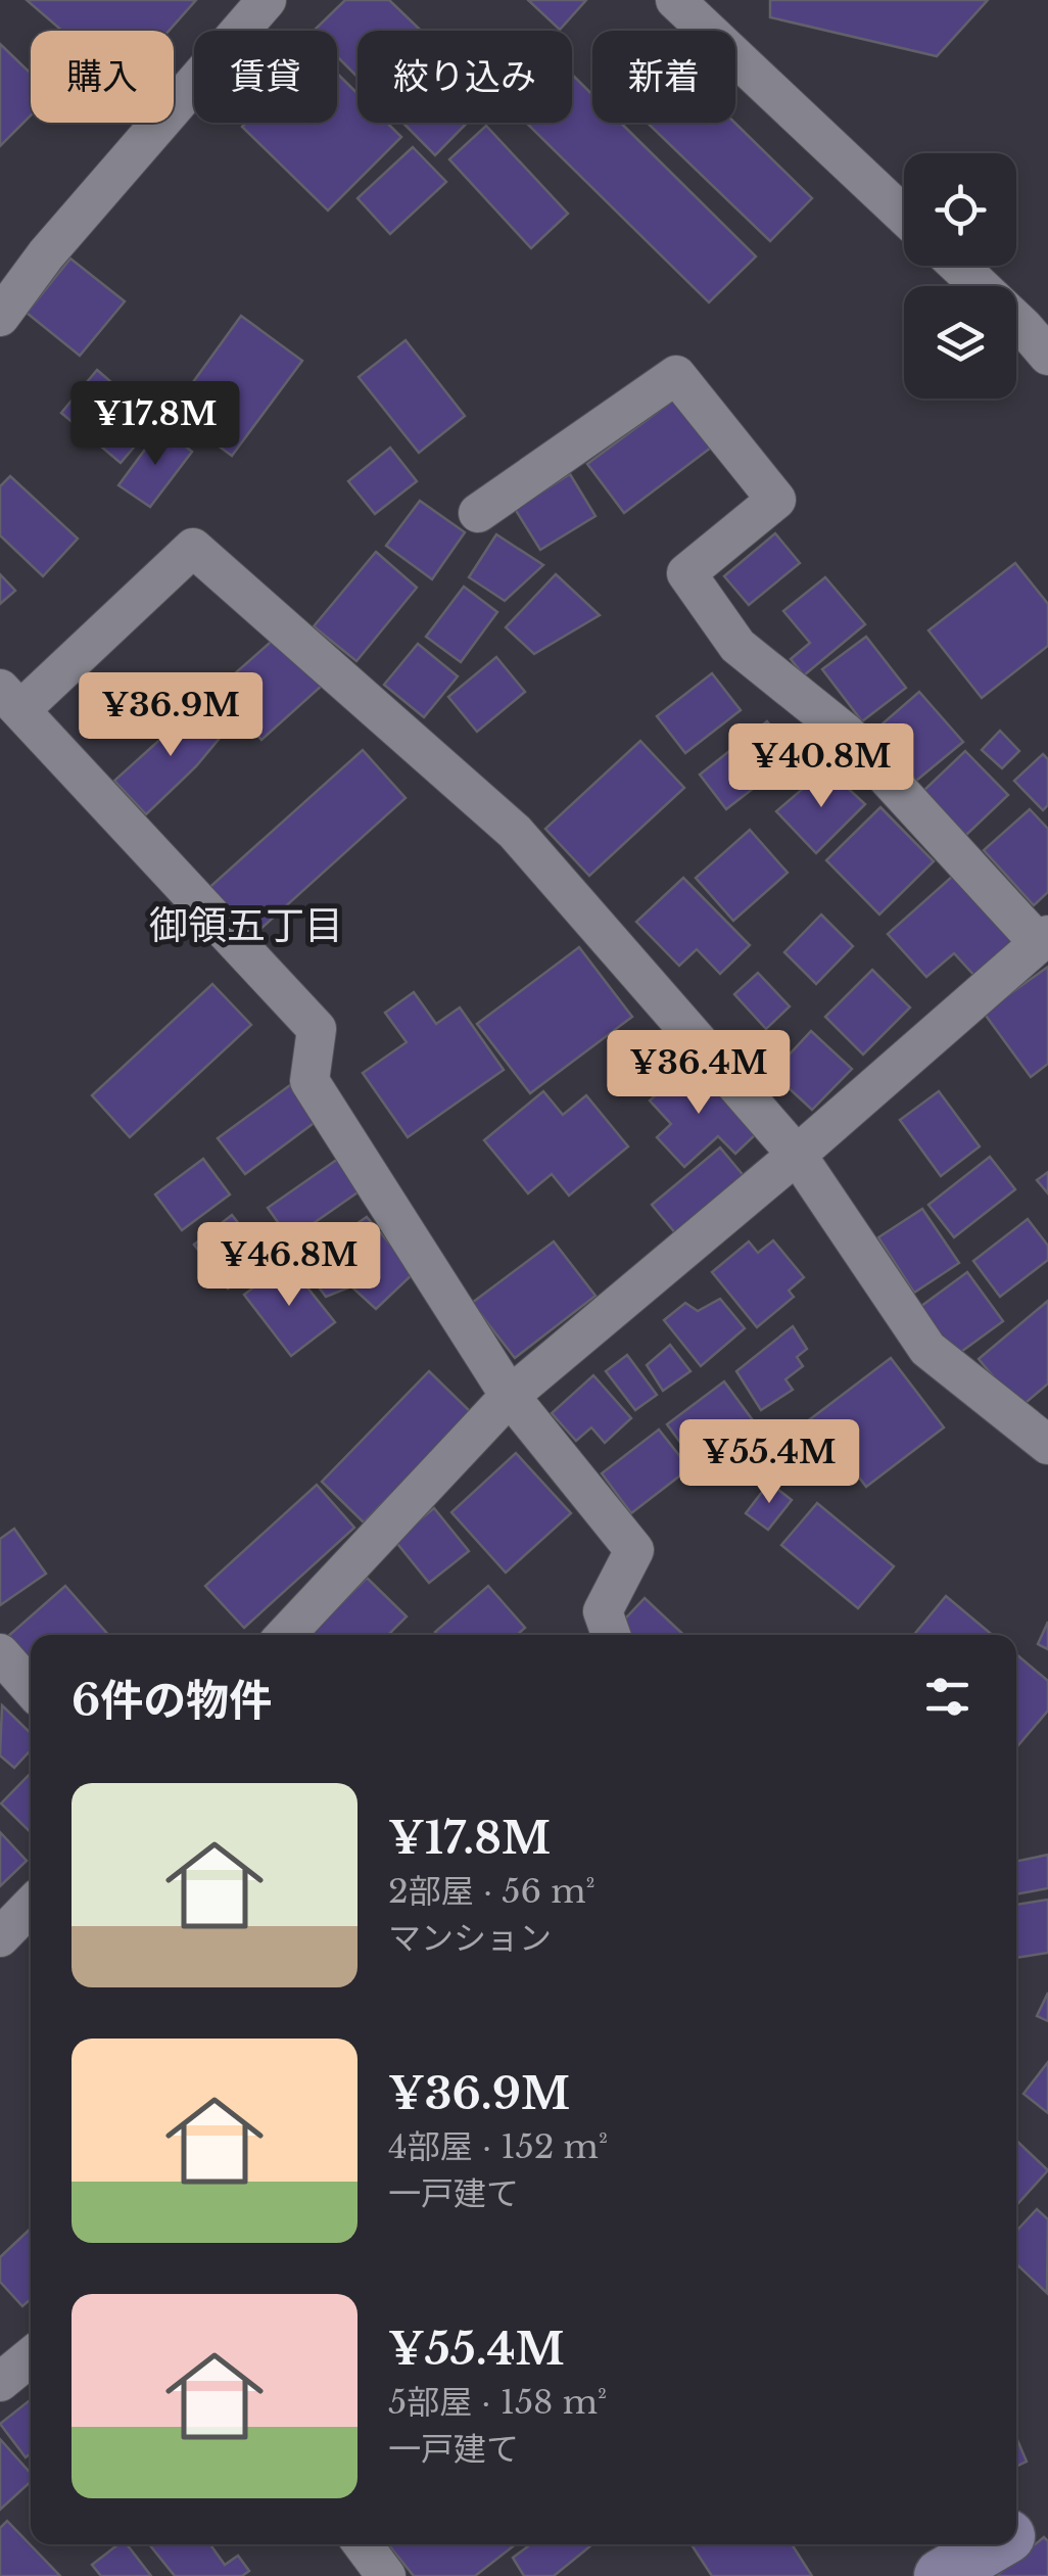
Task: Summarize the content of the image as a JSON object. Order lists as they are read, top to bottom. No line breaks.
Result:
{"districts":["御領五丁目"],"page":{"chip":["購入","賃貸","絞り込み","新着"],"price":["¥17.8M","¥36.9M","¥40.8M","¥36.4M","¥46.8M","¥55.4M"],"heading":"6件の物件","list":[{"name":"¥17.8M","note":"2部屋 · 56 m² · マンション"},{"name":"¥36.9M","note":"4部屋 · 152 m² · 一戸建て"},{"name":"¥55.4M","note":"5部屋 · 158 m² · 一戸建て"}]}}
